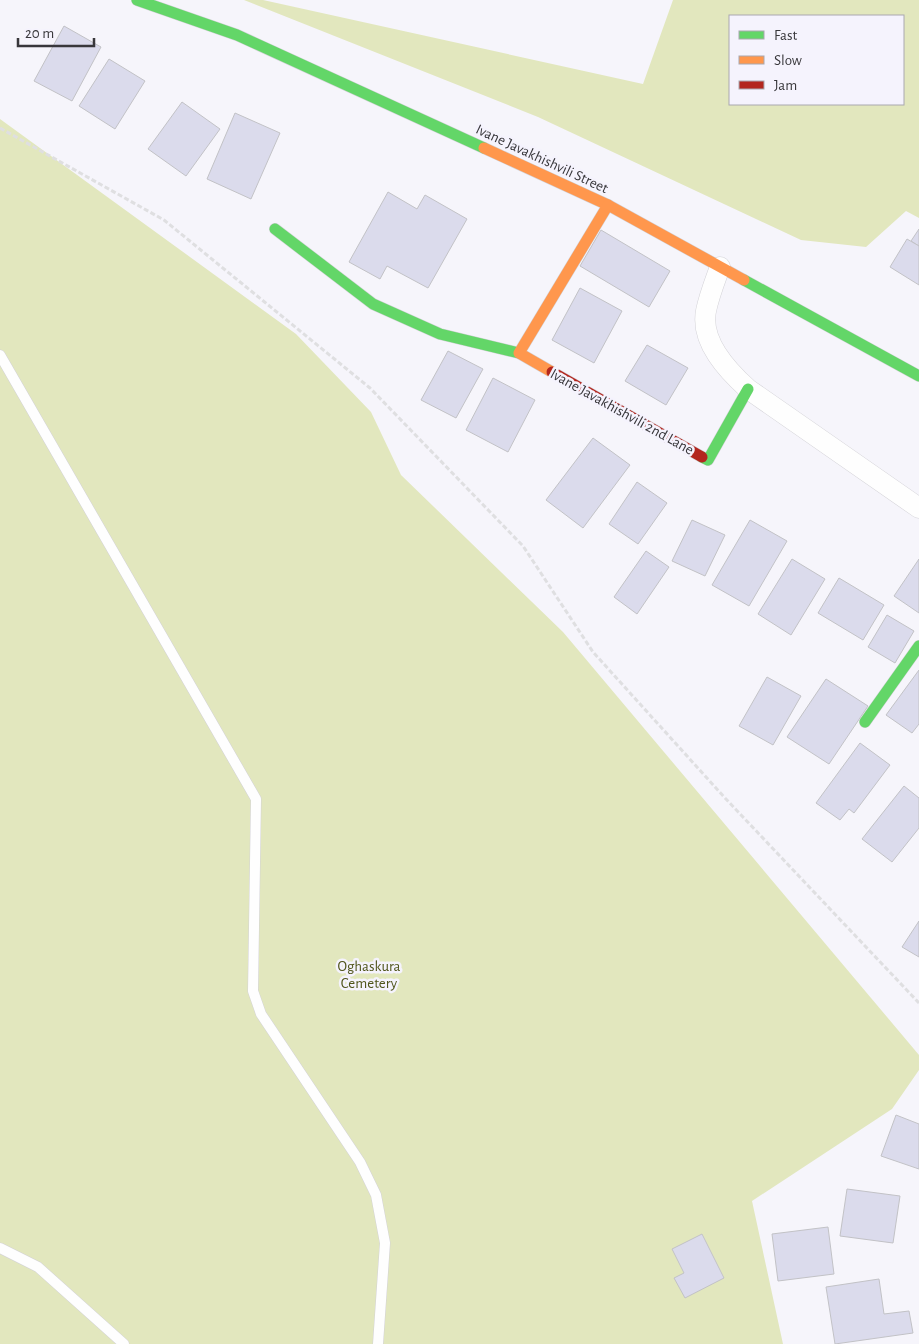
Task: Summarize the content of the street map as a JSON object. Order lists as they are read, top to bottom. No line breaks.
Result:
{"streets":{"main road":["Ivane Javakhishvili Street","Ivane Javakhishvili 2nd Lane"]},"parks":["Oghaskura Cemetery"],"legend":["Fast","Slow","Jam"],"scale_bar":"20 m"}
